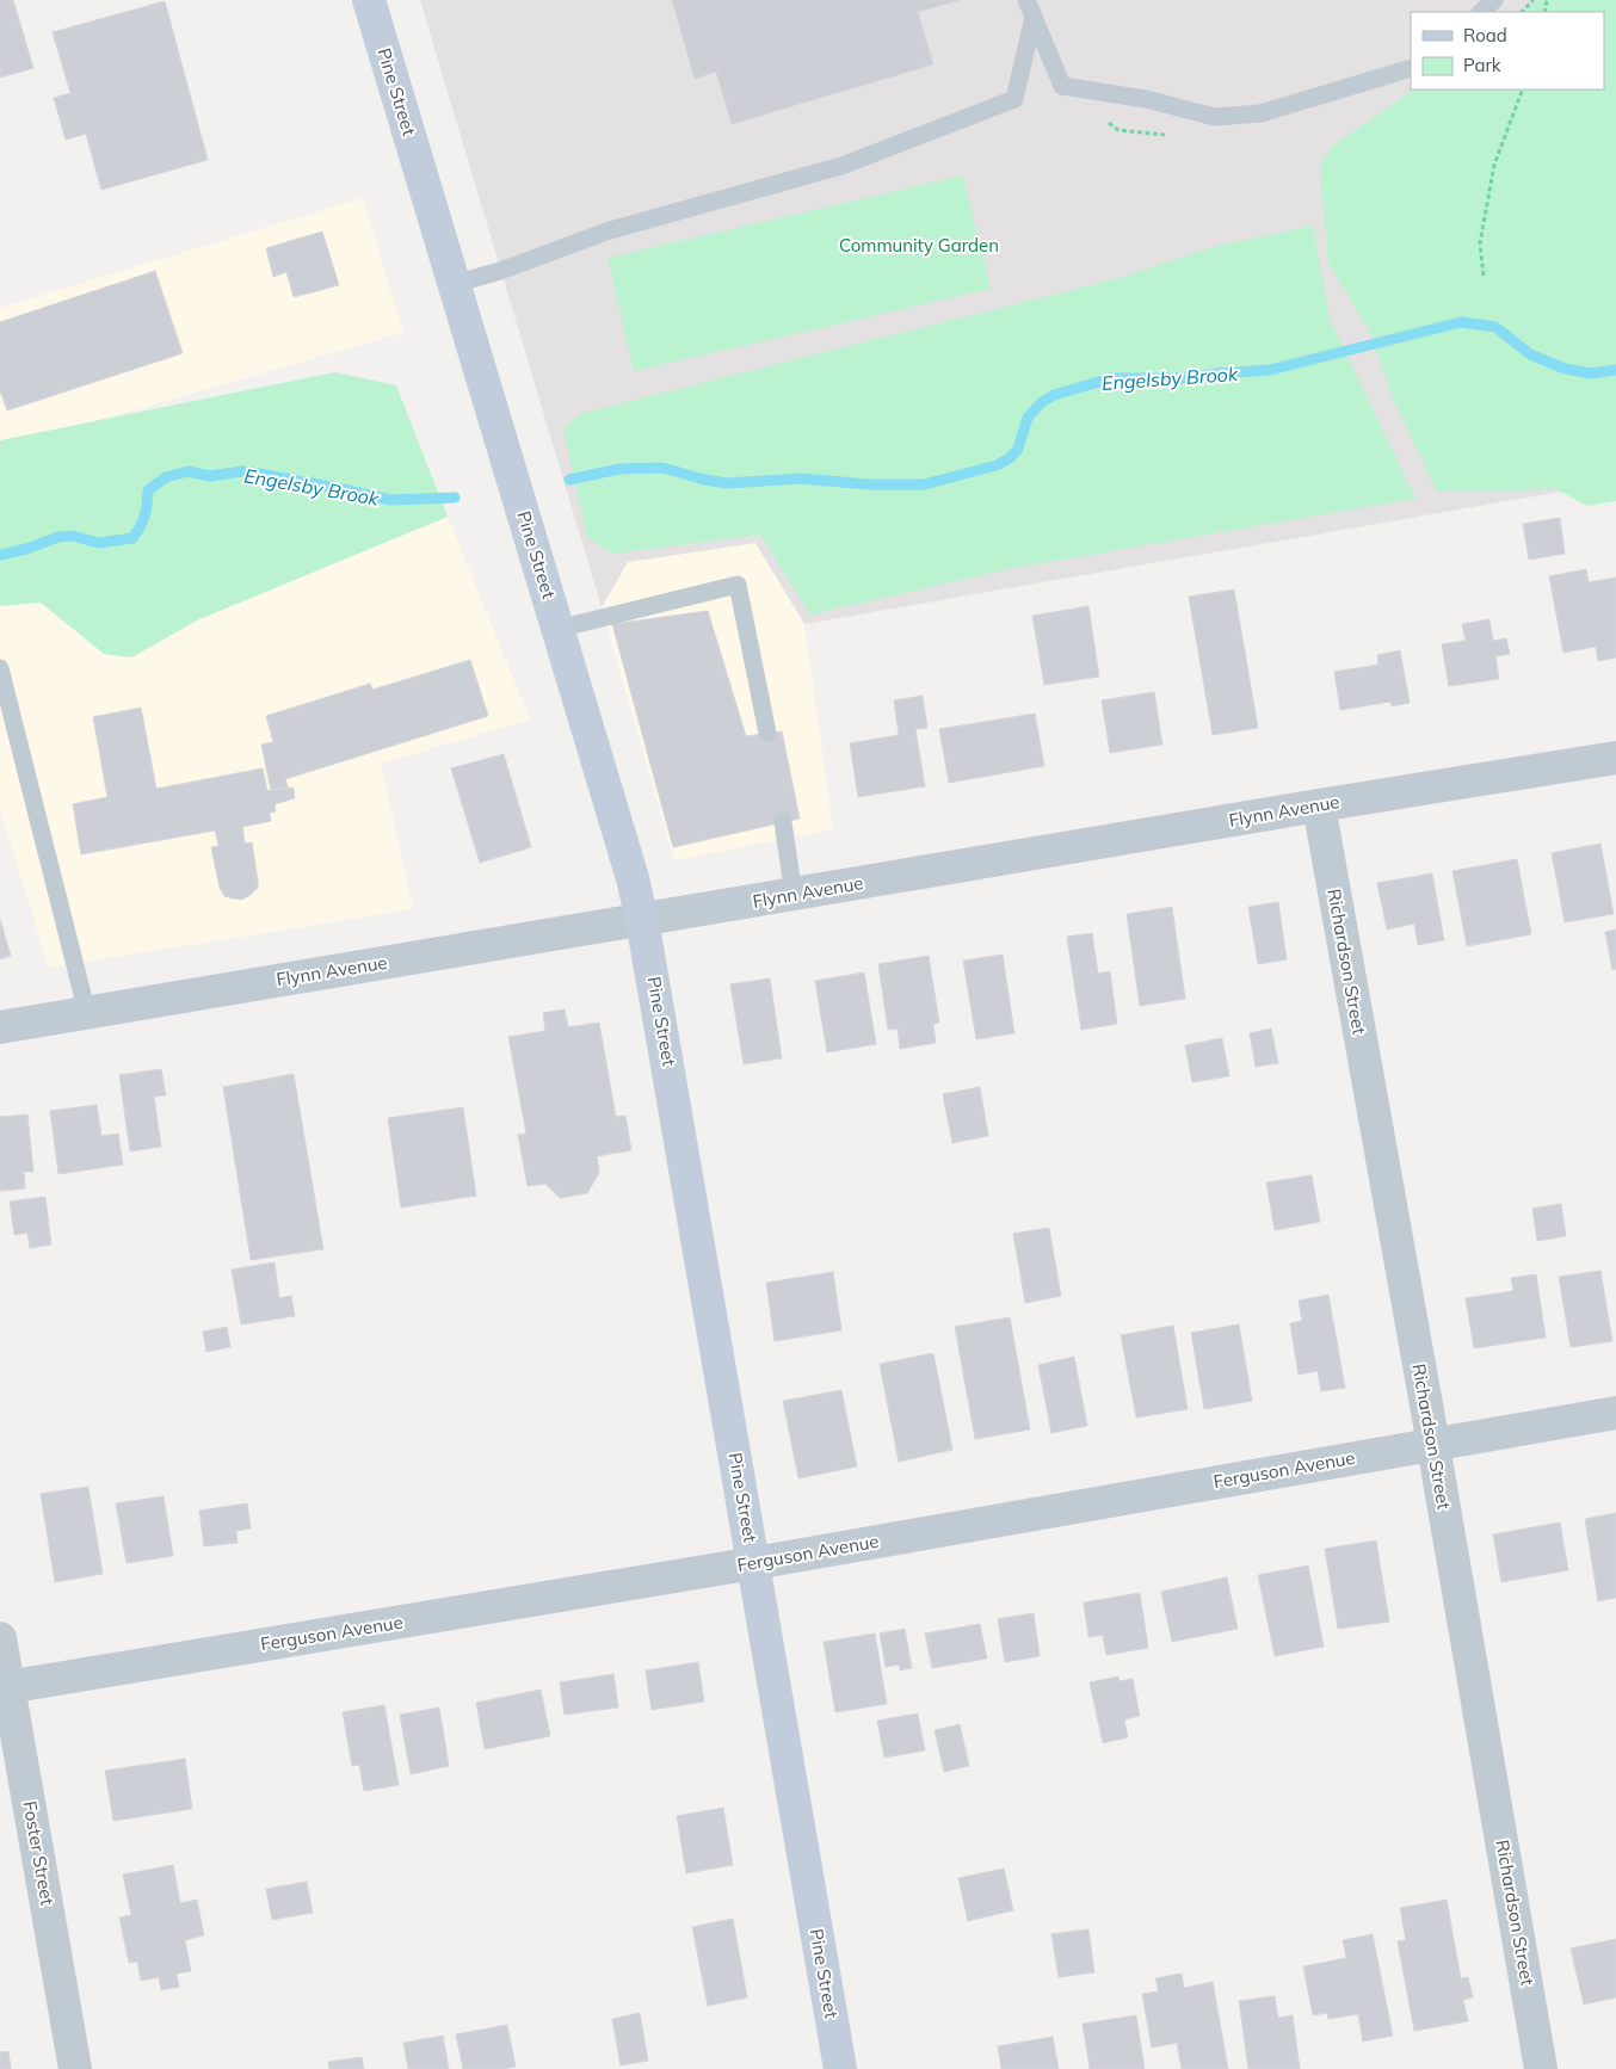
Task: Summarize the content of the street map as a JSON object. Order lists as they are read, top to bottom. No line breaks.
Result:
{"streets":{"main road":["Pine Street"],"street":["Flynn Avenue","Richardson Street","Ferguson Avenue","Foster Street"]},"crossings":[["Pine Street","Flynn Avenue"],["Pine Street","Ferguson Avenue"],["Flynn Avenue","Richardson Street"],["Richardson Street","Ferguson Avenue"],["Ferguson Avenue","Foster Street"]],"water":["Engelsby Brook"],"parks":["Community Garden"],"legend":["Road","Park"]}
